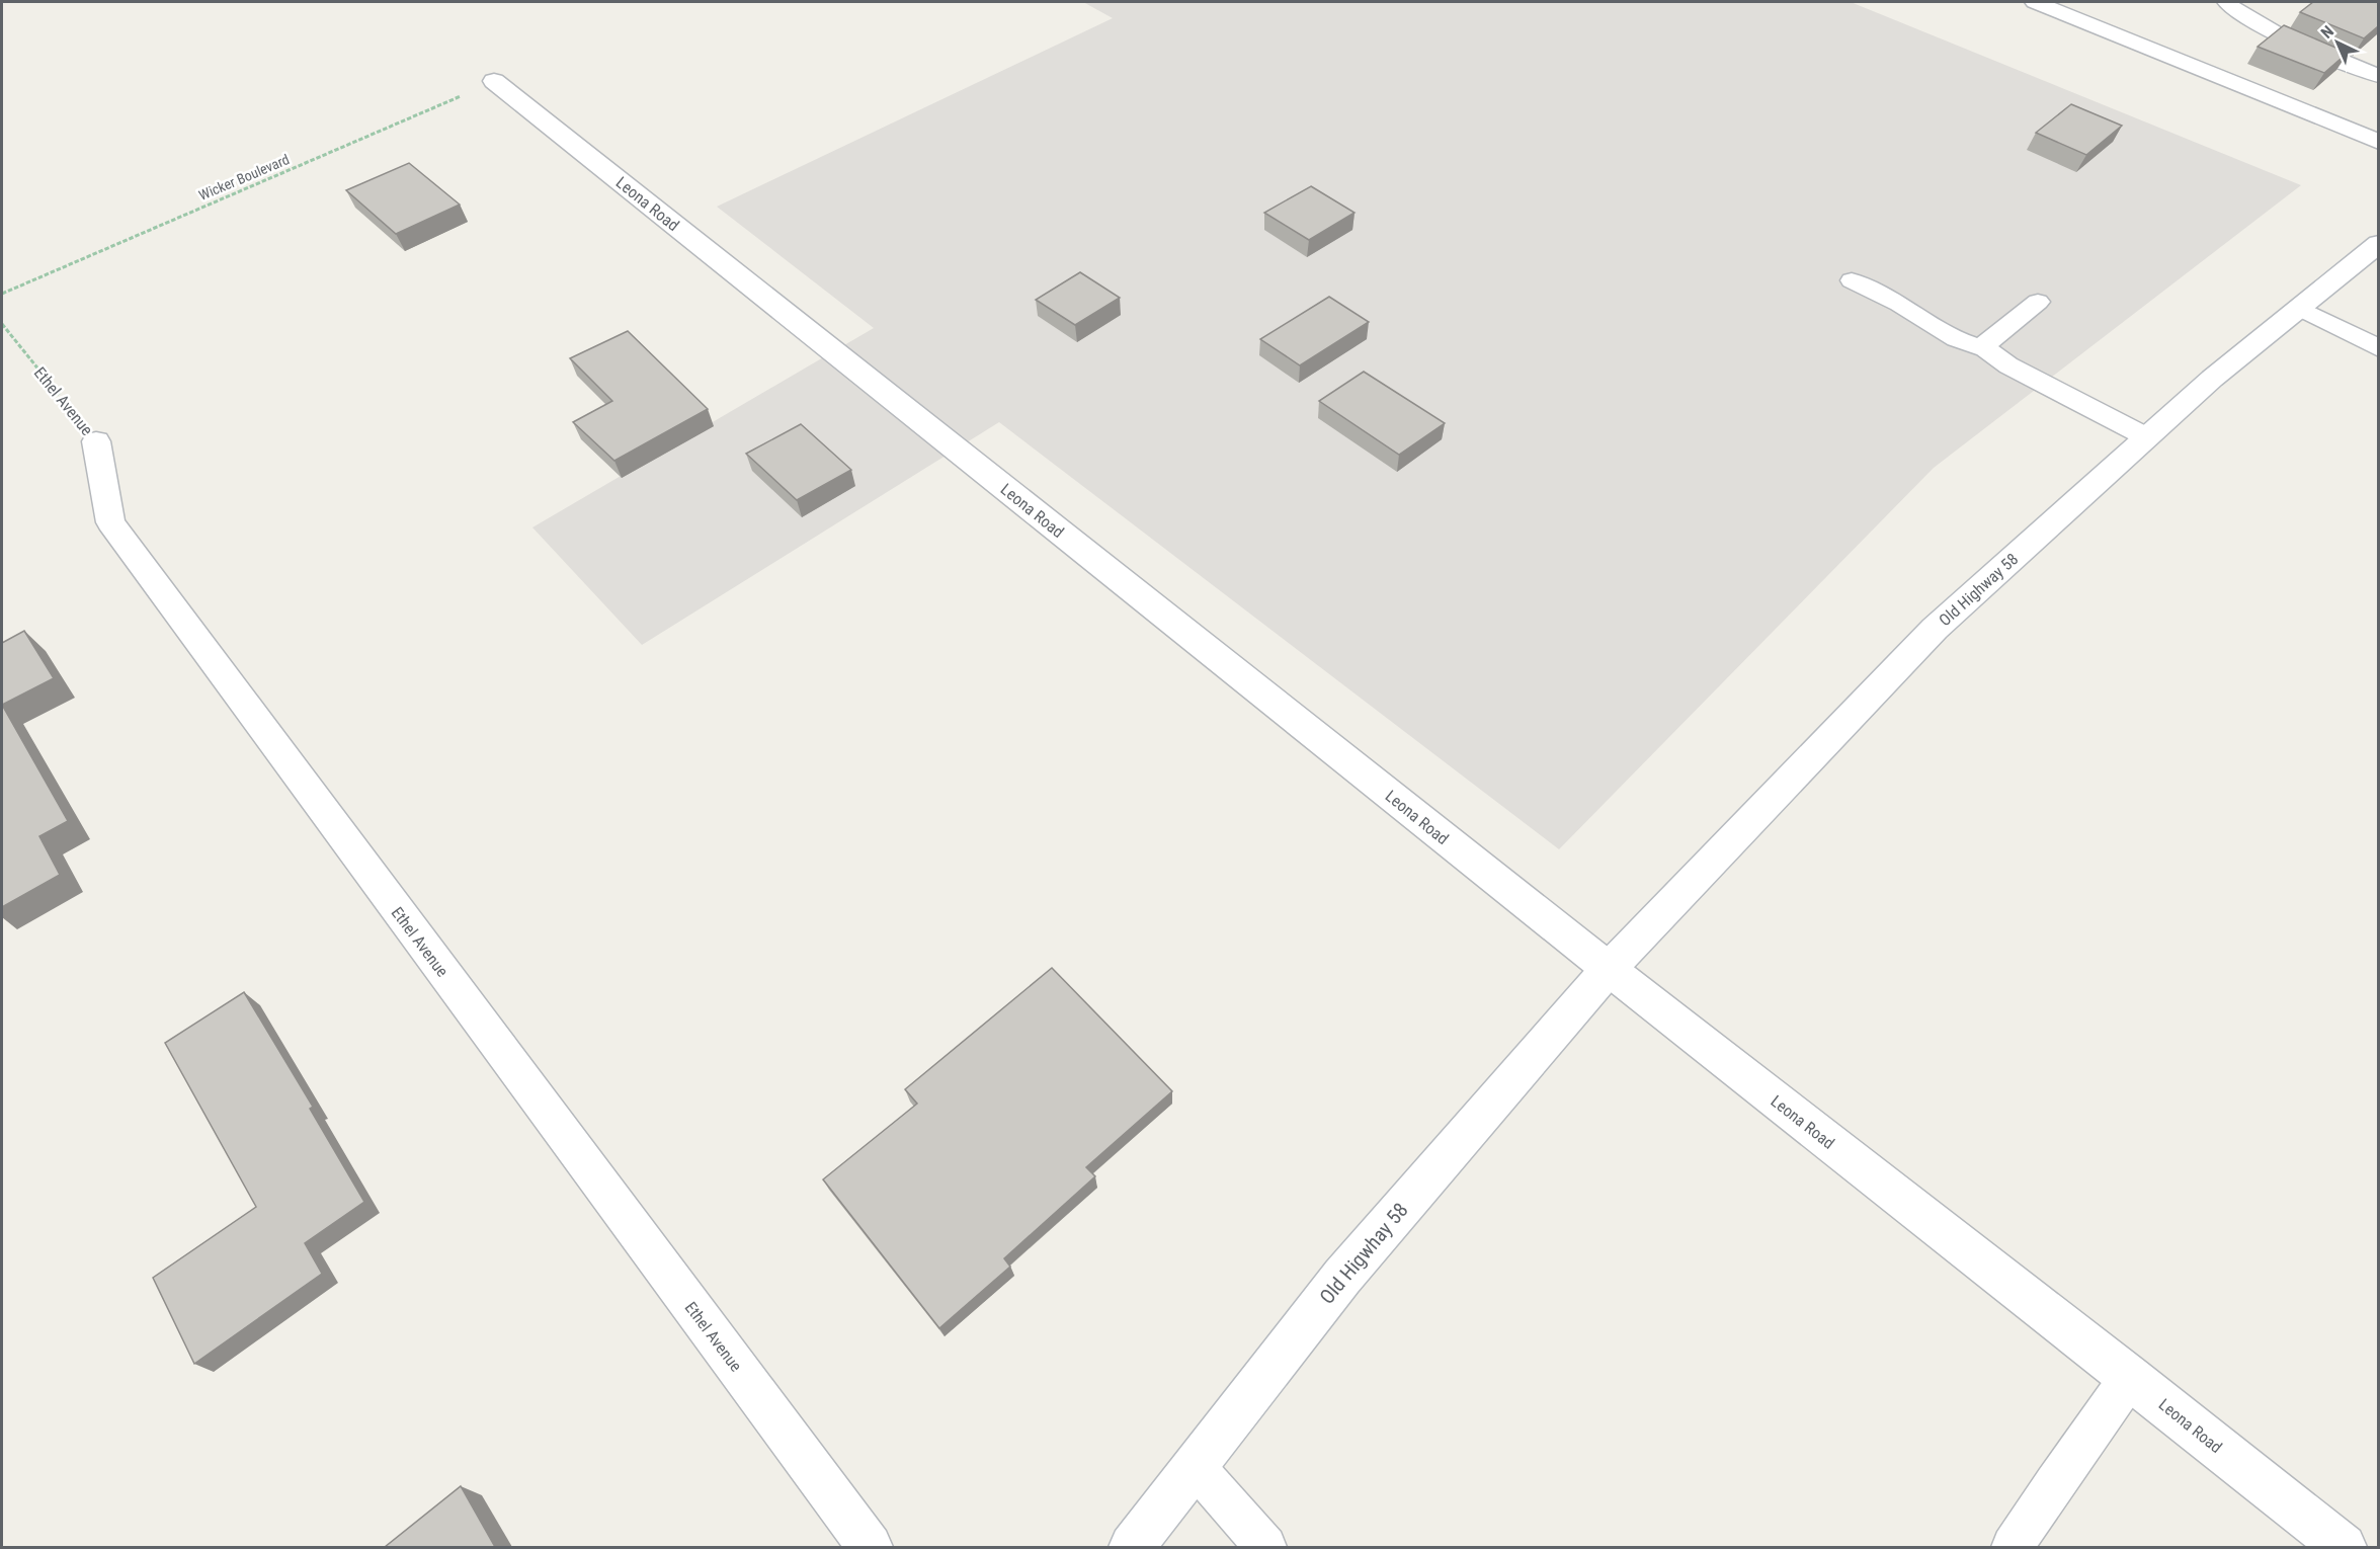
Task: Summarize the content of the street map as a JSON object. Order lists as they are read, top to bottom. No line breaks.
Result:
{"streets":{"street":["Leona Road","Ethel Avenue","Old Highway 58","Old Higwhay 58"],"path":["Wicker Boulevard"]},"crossings":[["Wicker Boulevard","Leona Road"],["Leona Road","Old Highway 58"],["Leona Road","Old Higwhay 58"],["Old Highway 58","Old Higwhay 58"]],"north":"top left"}
